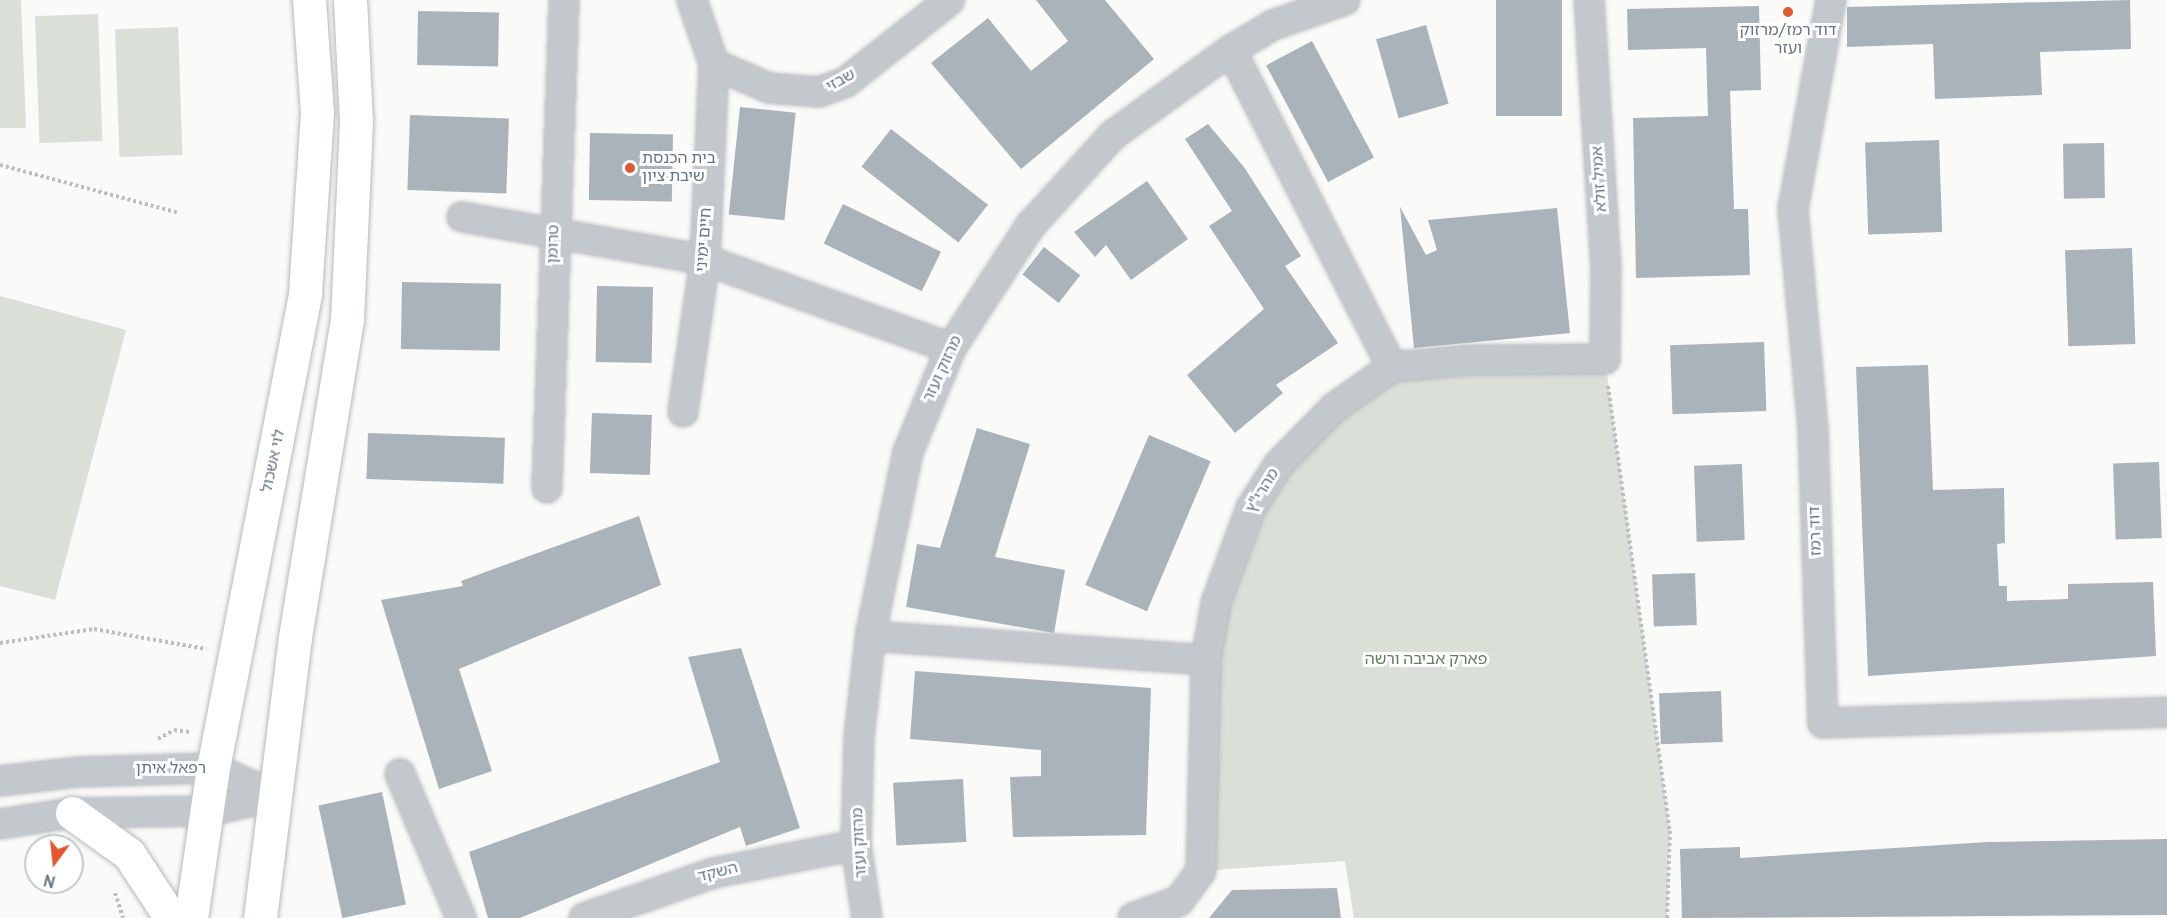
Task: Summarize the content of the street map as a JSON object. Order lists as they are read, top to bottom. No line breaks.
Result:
{"streets":{"main road":["לוי אשכול"],"street":["שבזי","אמיל זולא","חיים ימיני","טרומן","מרזוק ועזר","מהרי\"ץ","דוד רמז","רפאל איתן","השקד"]},"crossings":[["שבזי","חיים ימיני"],["מרזוק ועזר","השקד"],["לוי אשכול","רפאל איתן"]],"parks":["פארק אביבה ורשה"],"places":["דוד רמז/מרזוק ועזר","בית הכנסת שיבת ציון"],"north":"bottom"}
